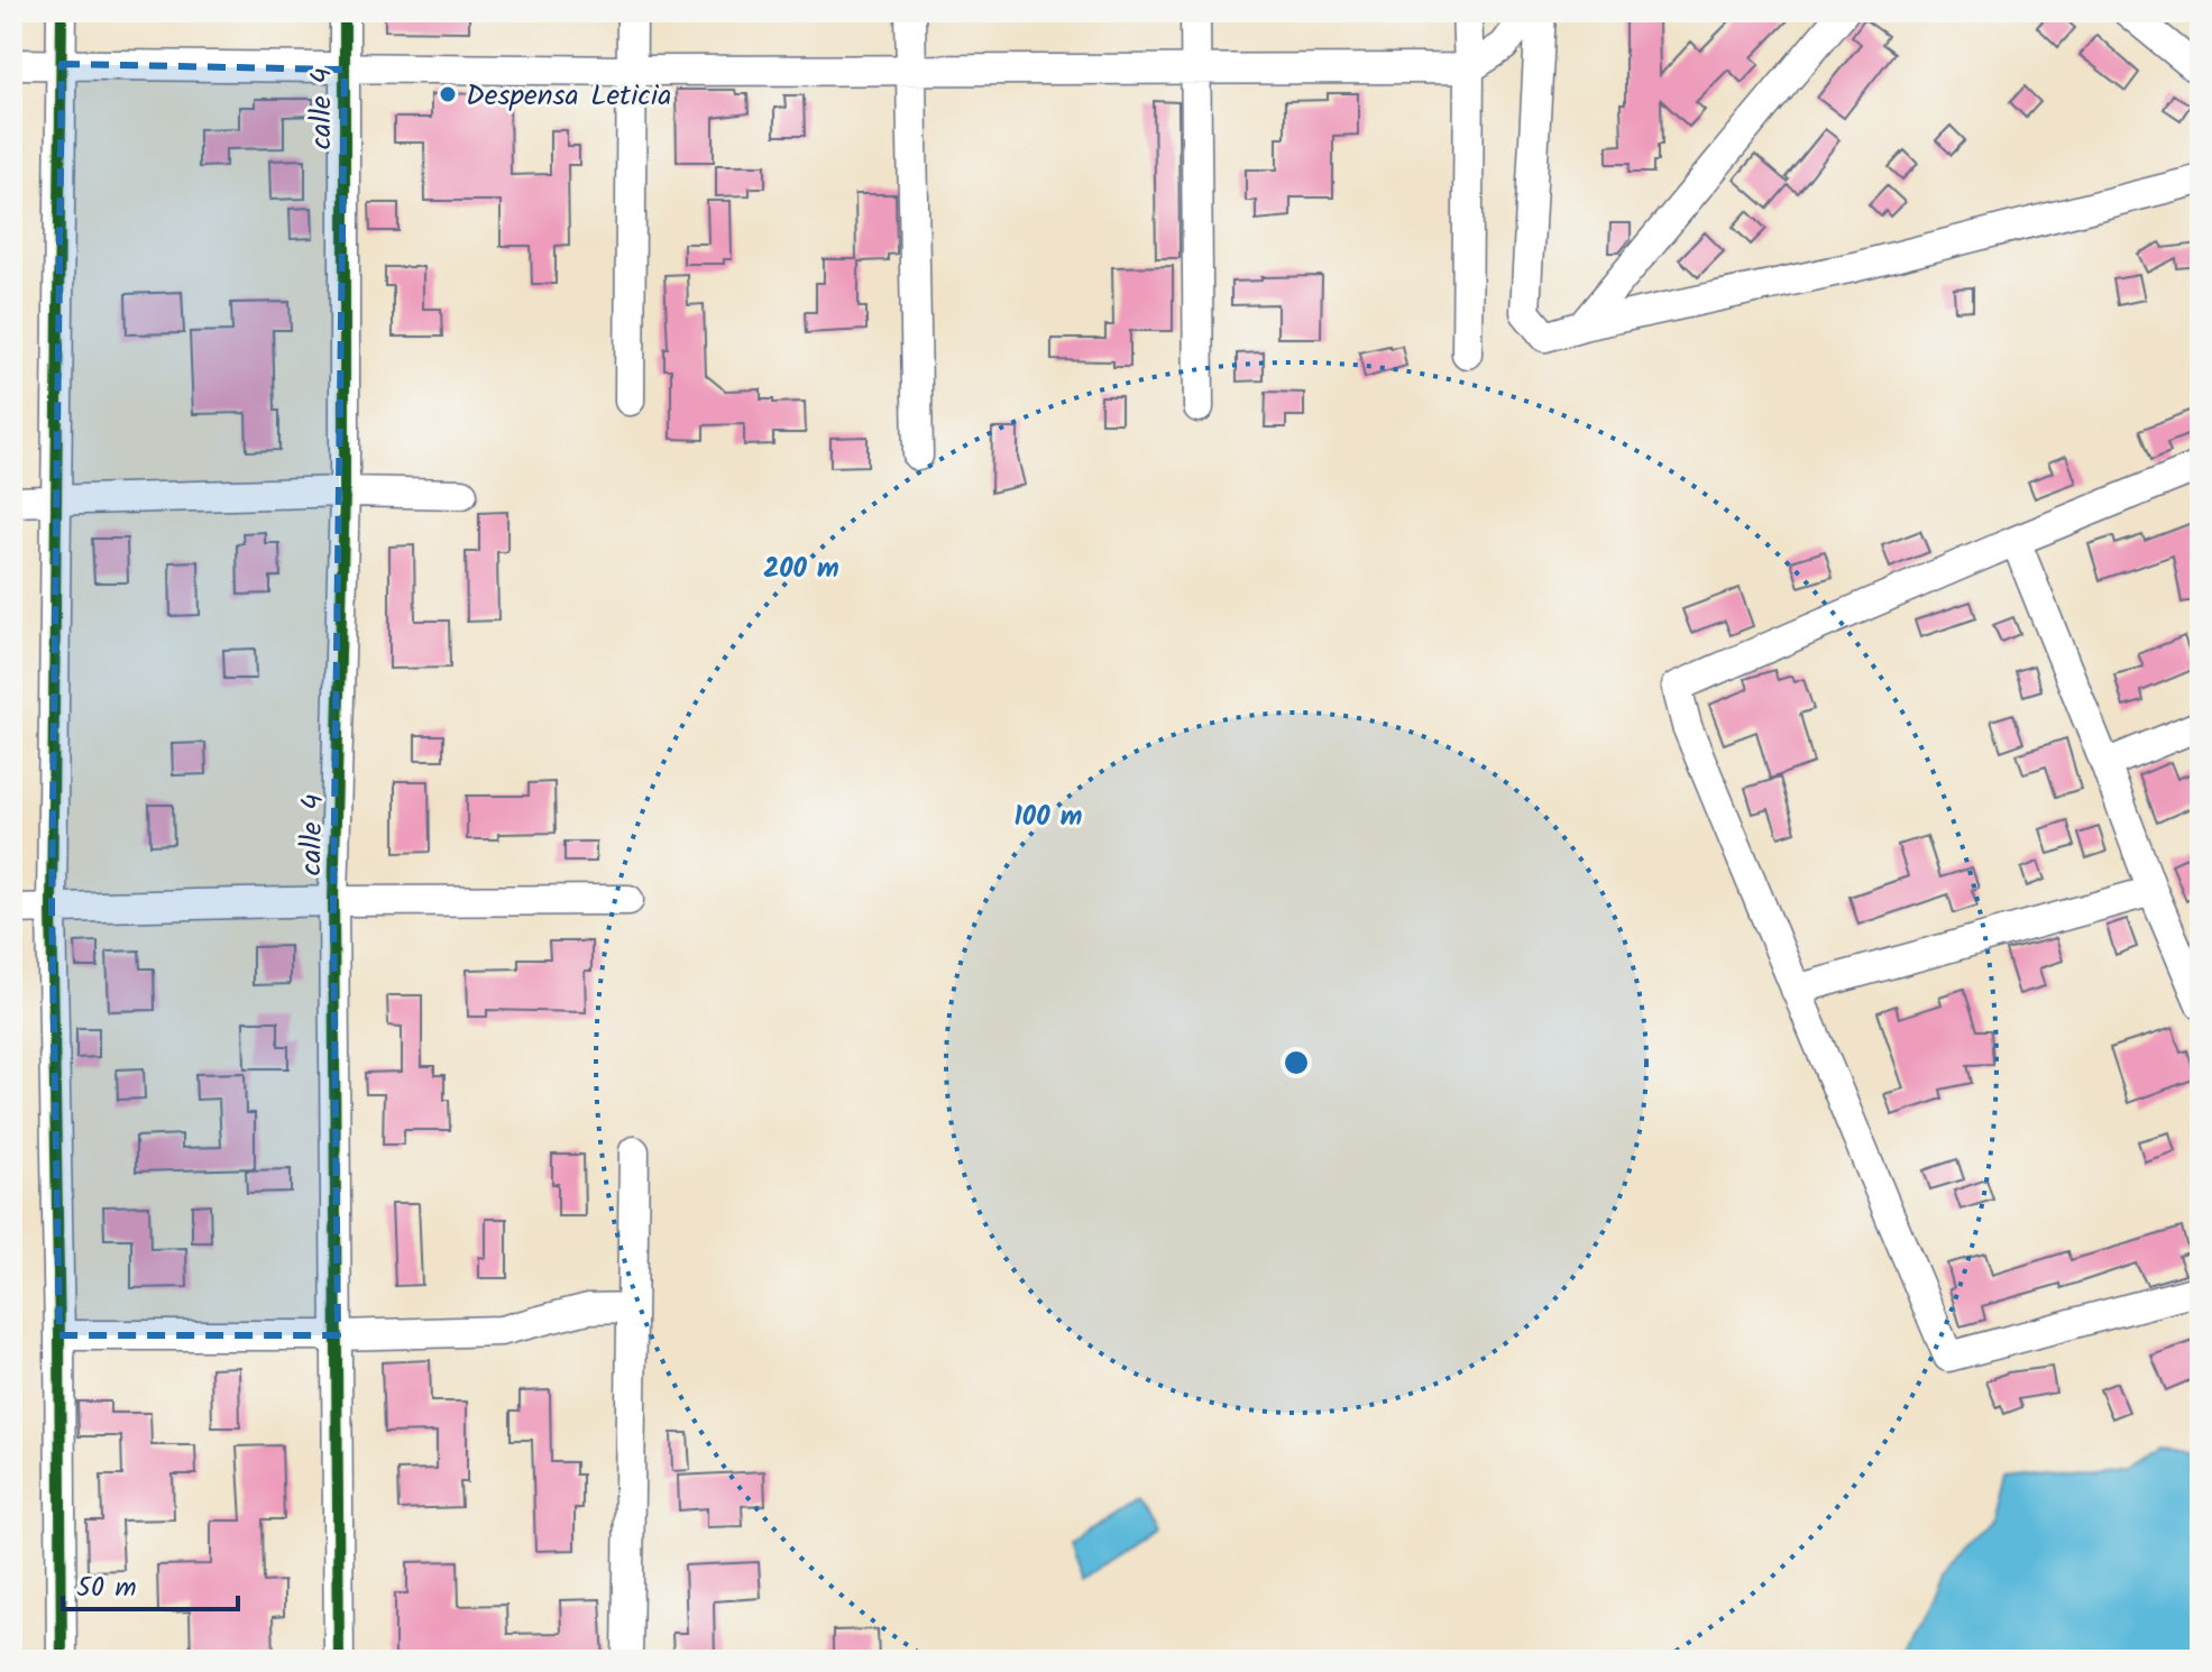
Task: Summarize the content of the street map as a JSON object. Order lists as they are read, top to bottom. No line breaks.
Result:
{"streets":{"street":["calle 4"]},"places":["Despensa Leticia"],"scale_bar":"50 m","rings":["200 m","100 m"]}
